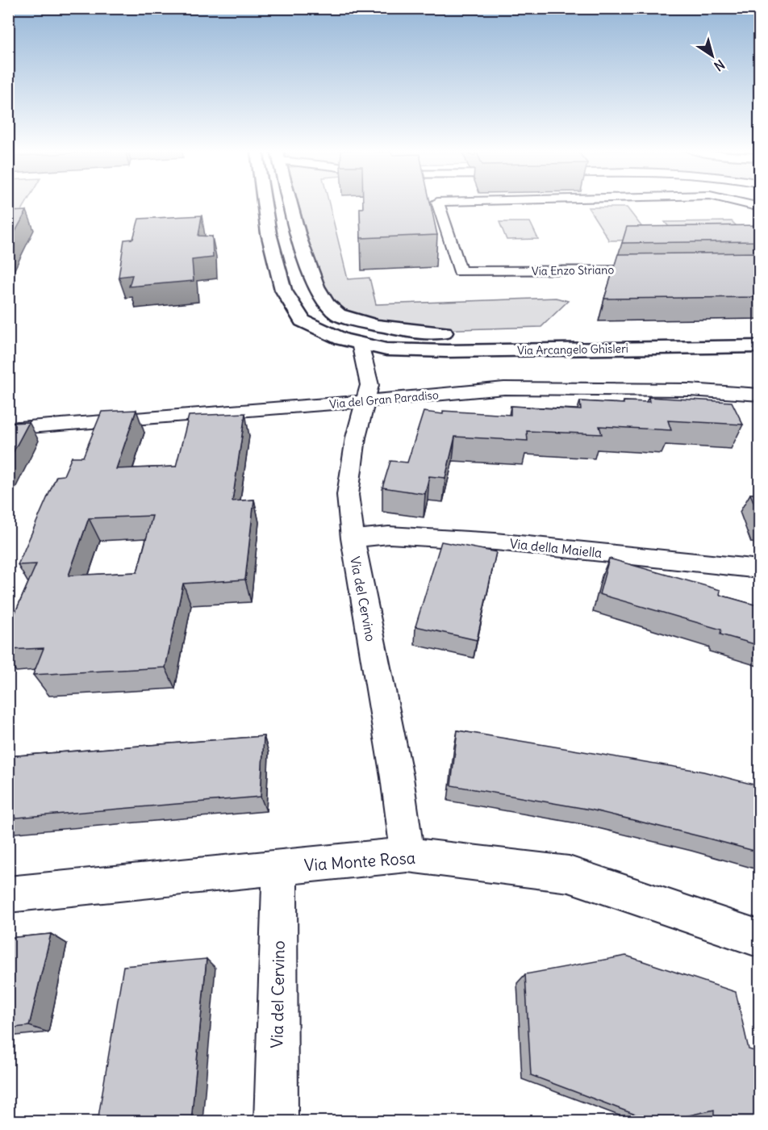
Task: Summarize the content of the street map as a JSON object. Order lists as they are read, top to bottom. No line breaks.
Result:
{"streets":{"street":["Via Enzo Striano","Via Arcangelo Ghisleri","Via del Gran Paradiso","Via della Maiella","Via del Cervino","Via Monte Rosa"]},"crossings":[["Via Arcangelo Ghisleri","Via del Cervino"],["Via del Gran Paradiso","Via del Cervino"],["Via della Maiella","Via del Cervino"],["Via del Cervino","Via Monte Rosa"]],"north":"bottom right"}
